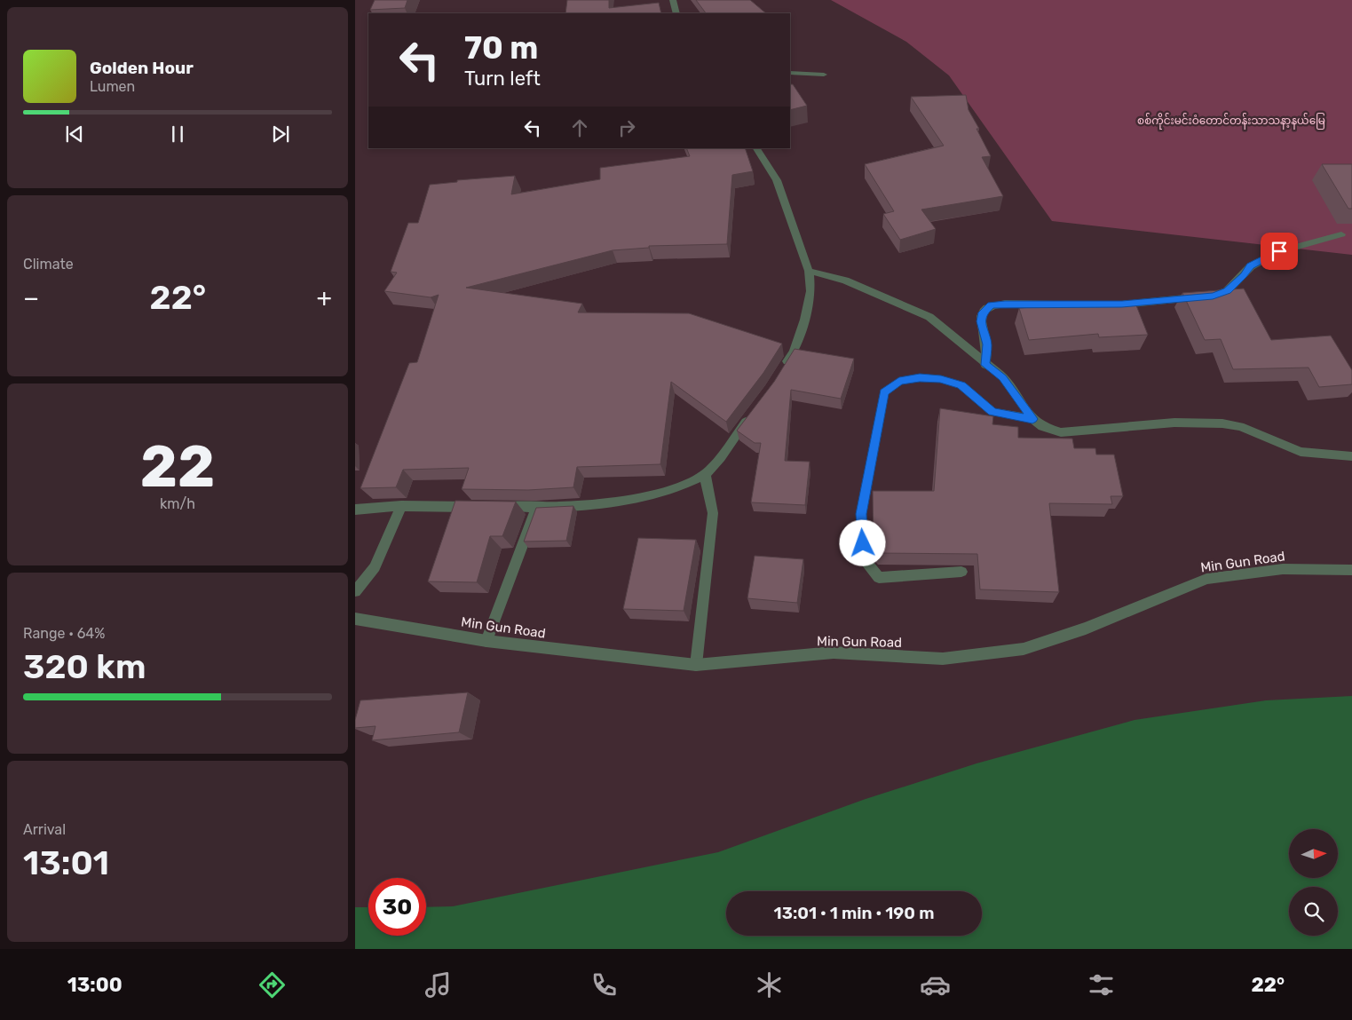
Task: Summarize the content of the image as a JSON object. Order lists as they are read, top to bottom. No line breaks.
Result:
{"streets":{"street":["Min Gun Road"]},"parks":["စစ်ကိုင်းမင်းဝံတောင်တန်းသာသနာ့နယ်မြေ"],"north":"right","page":{"turn":["70 m","Turn left"],"song":["Golden Hour","Lumen"],"tile":["Climate",["22","km/h"],["Range · 64%","320 km"],["Arrival","13:01"]],"heat":["−","22°","+"],"limit":"30","trip":"13:01 · 1 min · 190 m","tabs":["13:00","22°"]}}
